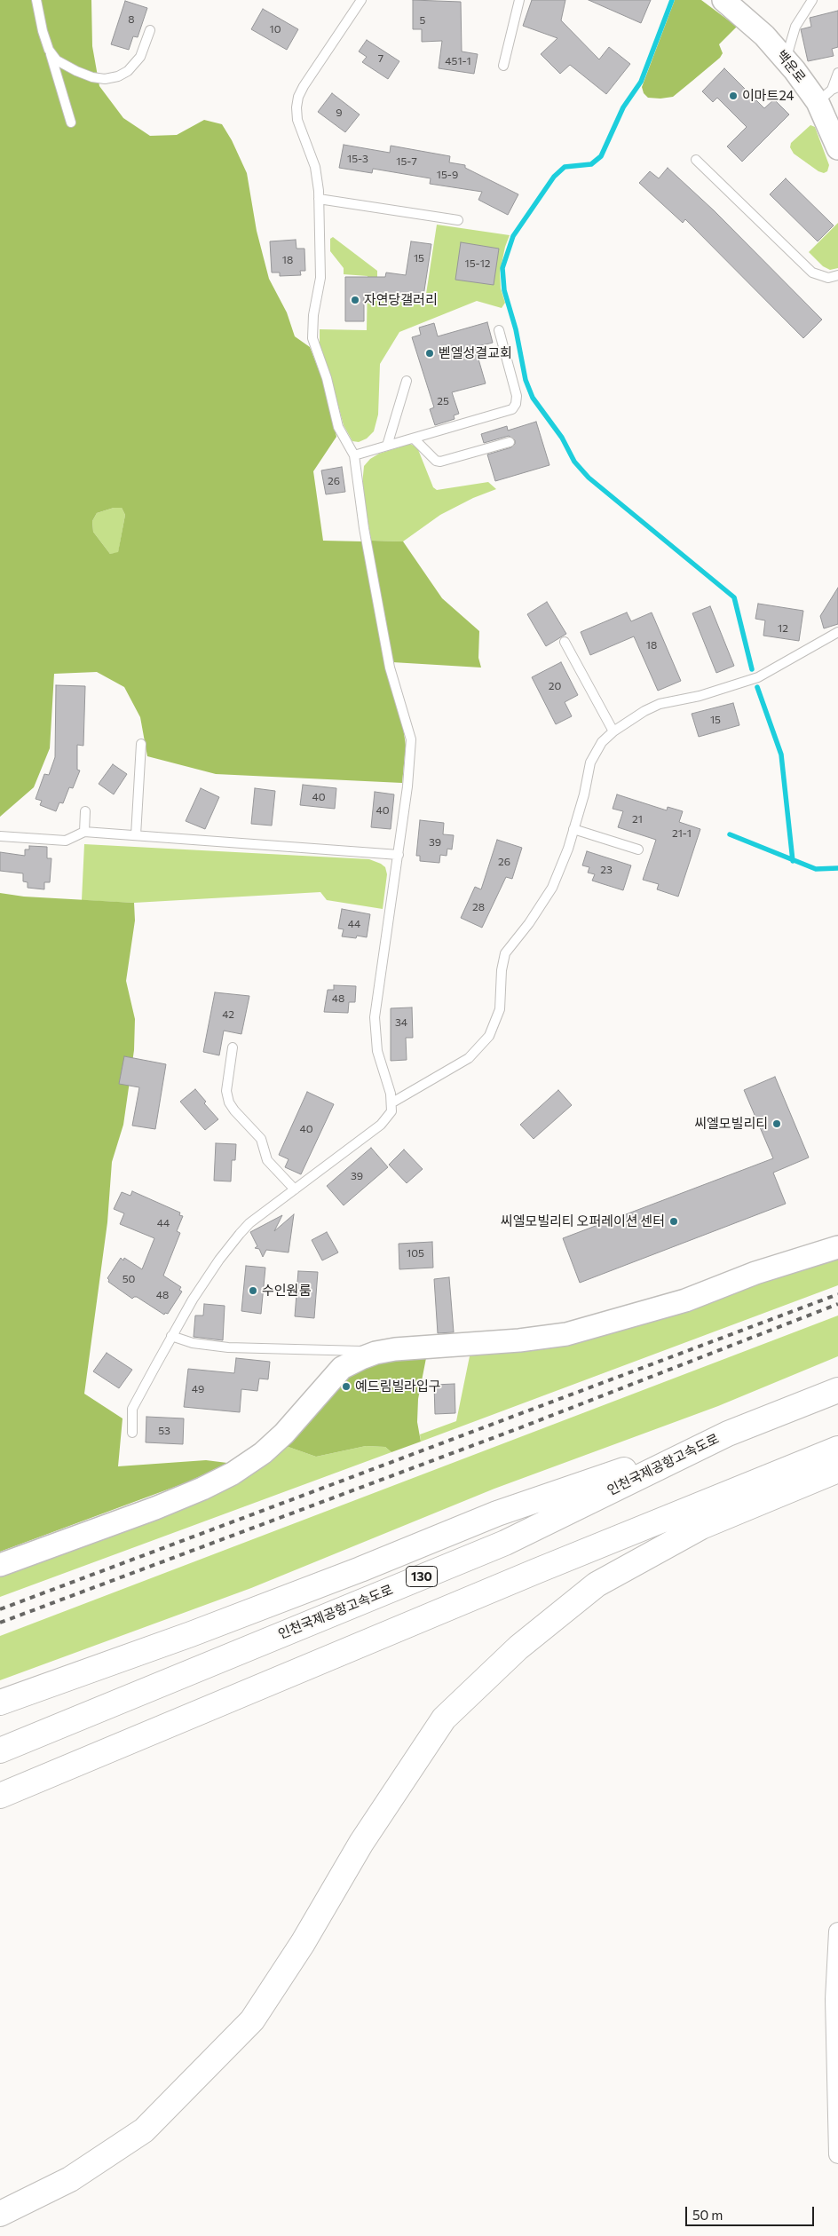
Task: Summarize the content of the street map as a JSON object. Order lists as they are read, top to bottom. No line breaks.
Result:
{"streets":{"highway":["인천국제공항고속도로","130"],"street":["백운로"]},"places":["이마트24","자연당갤러리","벧엘성결교회","씨엘모빌리티","씨엘모빌리티 오퍼레이션 센터","수인원룸","예드림빌라입구"],"house_numbers":["8","5","10","7","451-1","9","15-3","15-7","15-9","15","18","15-12","25","26","12","18","20","15","40","40","21","21-1","39","26","23","28","44","48","42","34","40","39","44","105","50","48","49","53"],"scale_bar":"50 m"}
